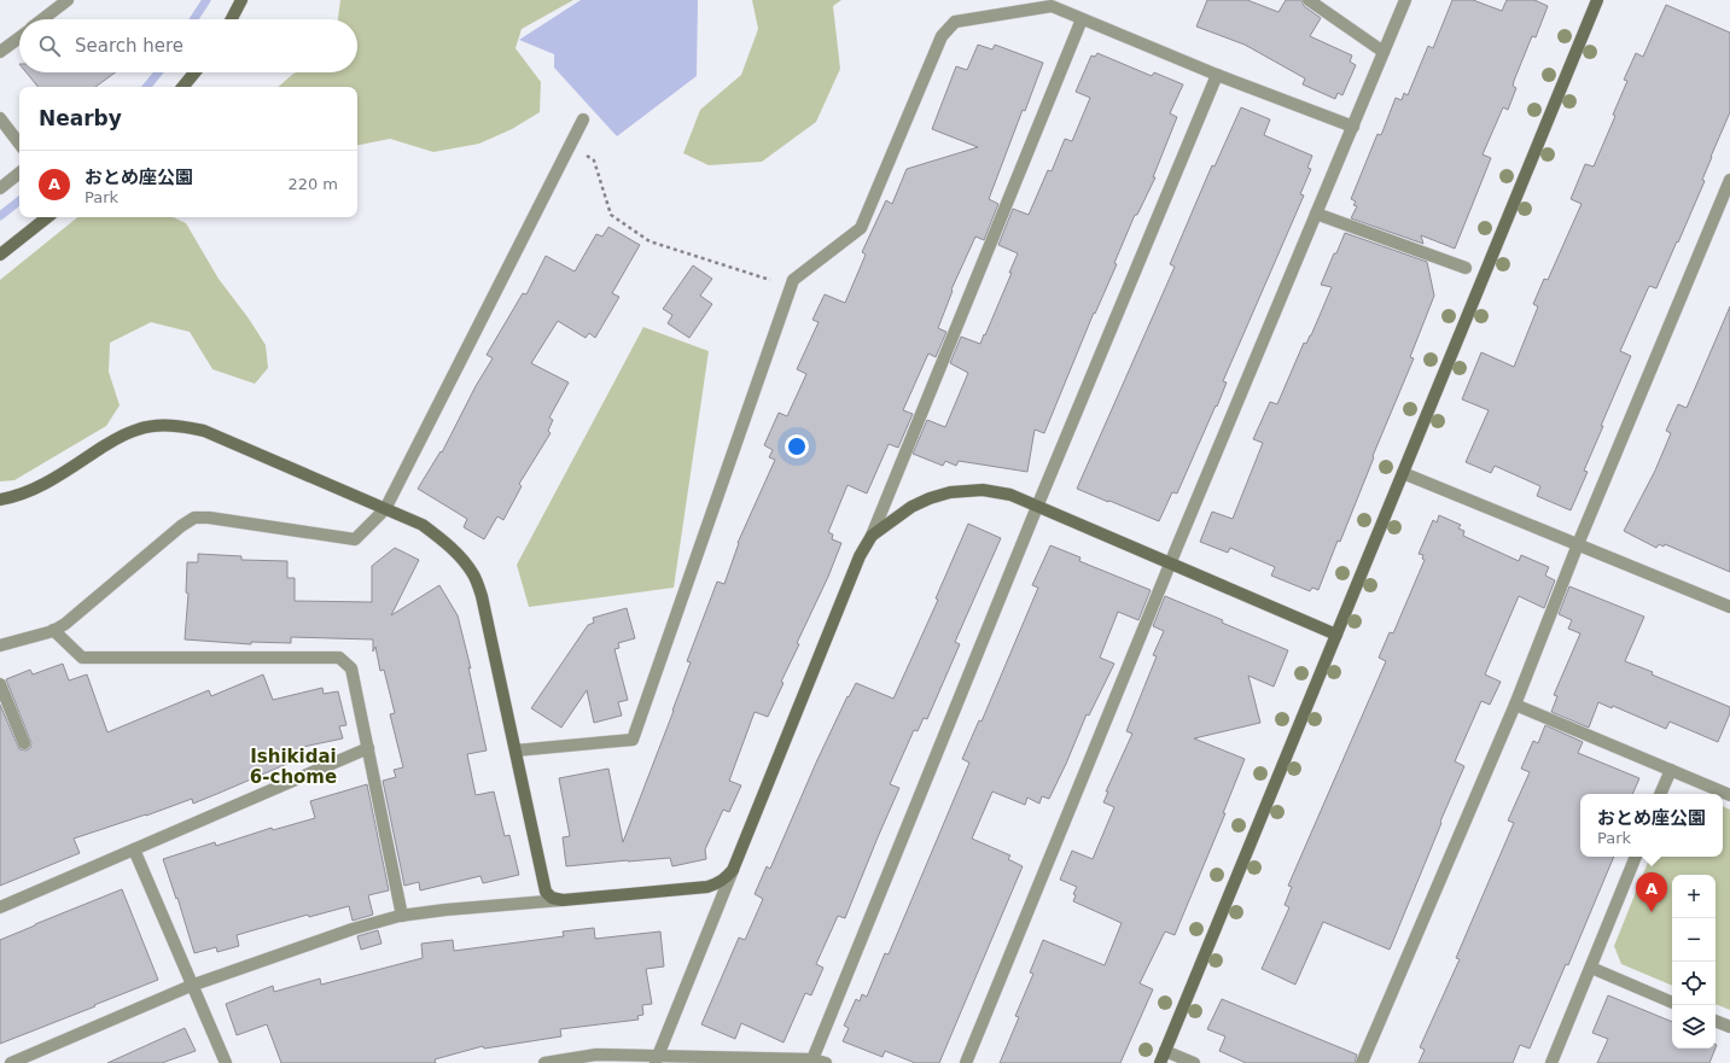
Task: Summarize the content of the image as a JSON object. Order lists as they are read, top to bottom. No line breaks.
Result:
{"districts":["Ishikidai 6-chome"],"page":{"search":"Search here","heading":"Nearby","list":[{"mark":"A","name":"おとめ座公園","note":"Park","value":"220 m"}],"popup":["おとめ座公園","Park"],"pins":"A","map_buttons":["+","−"]}}
